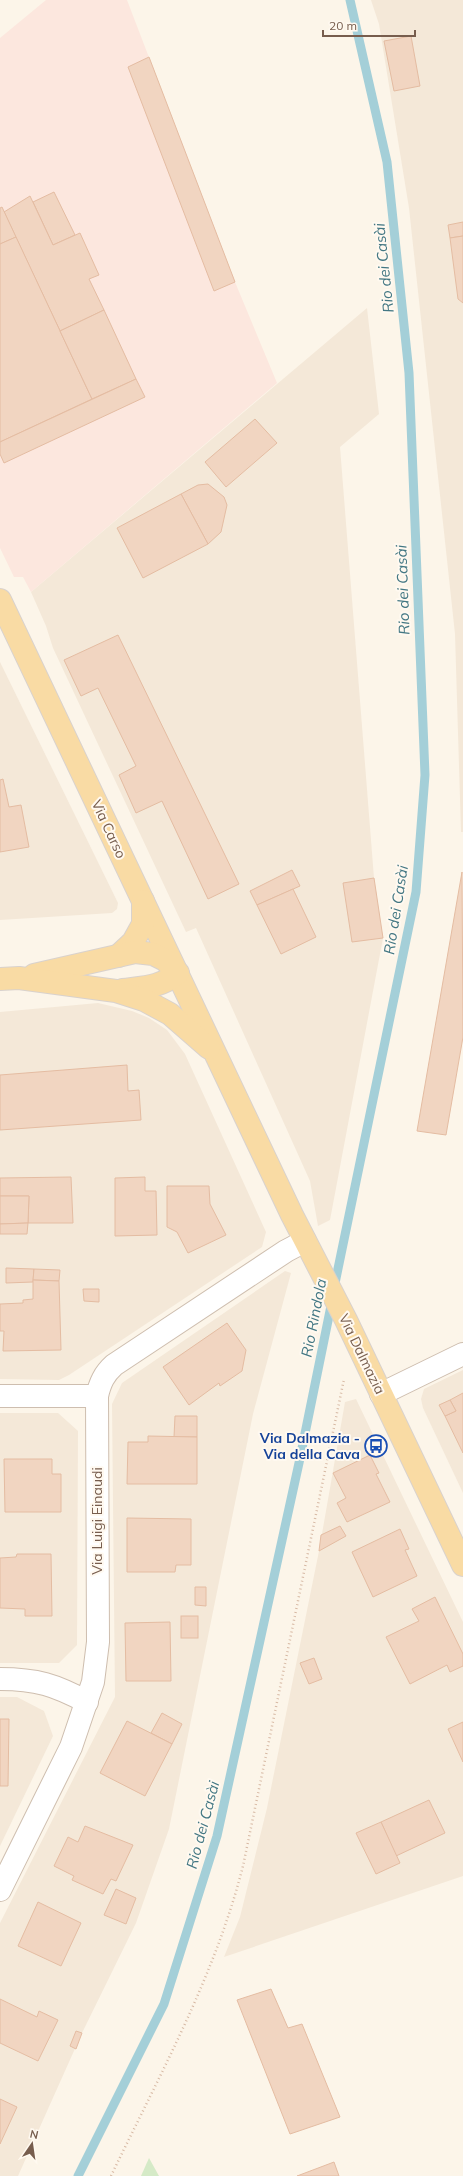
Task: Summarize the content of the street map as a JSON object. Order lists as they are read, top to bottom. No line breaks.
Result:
{"streets":{"main road":["Via Carso","Via Dalmazia"],"street":["Via Luigi Einaudi"]},"crossings":[["Via Carso","Via Dalmazia"],["Via Dalmazia","Via Luigi Einaudi"]],"water":["Rio dei Casài","Rio Rindola"],"places":{"bus stop":["Via Dalmazia - Via della Cava"]},"scale_bar":"20 m","north":"top"}
